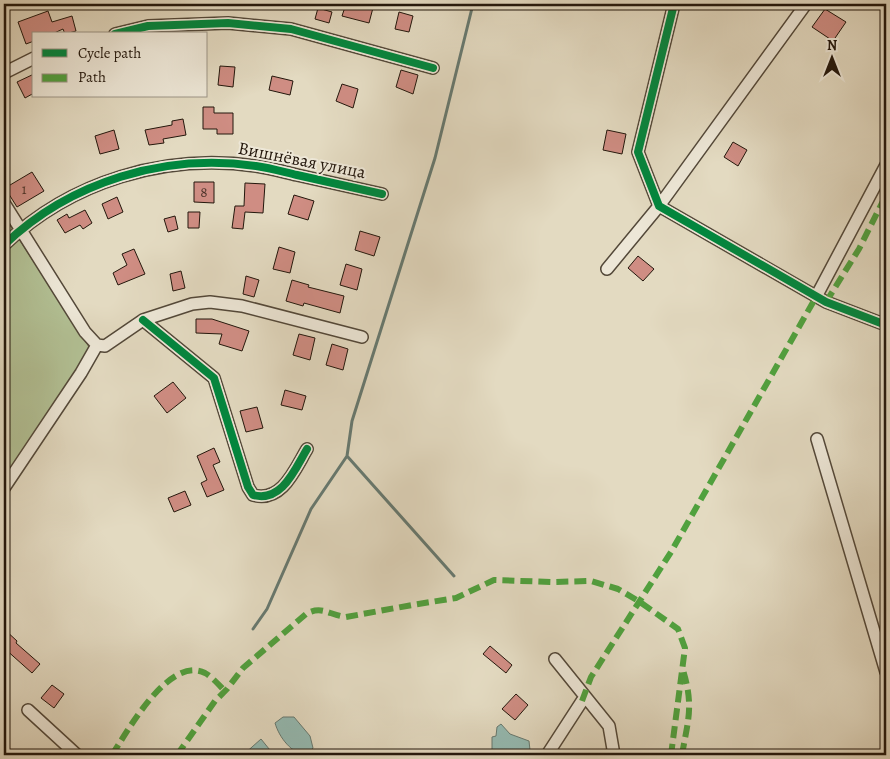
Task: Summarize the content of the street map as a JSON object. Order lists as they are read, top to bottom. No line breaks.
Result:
{"streets":{"street":["Вишнёвая улица"]},"house_numbers":["1","8"],"legend":["Cycle path","Path"],"north":"top"}
